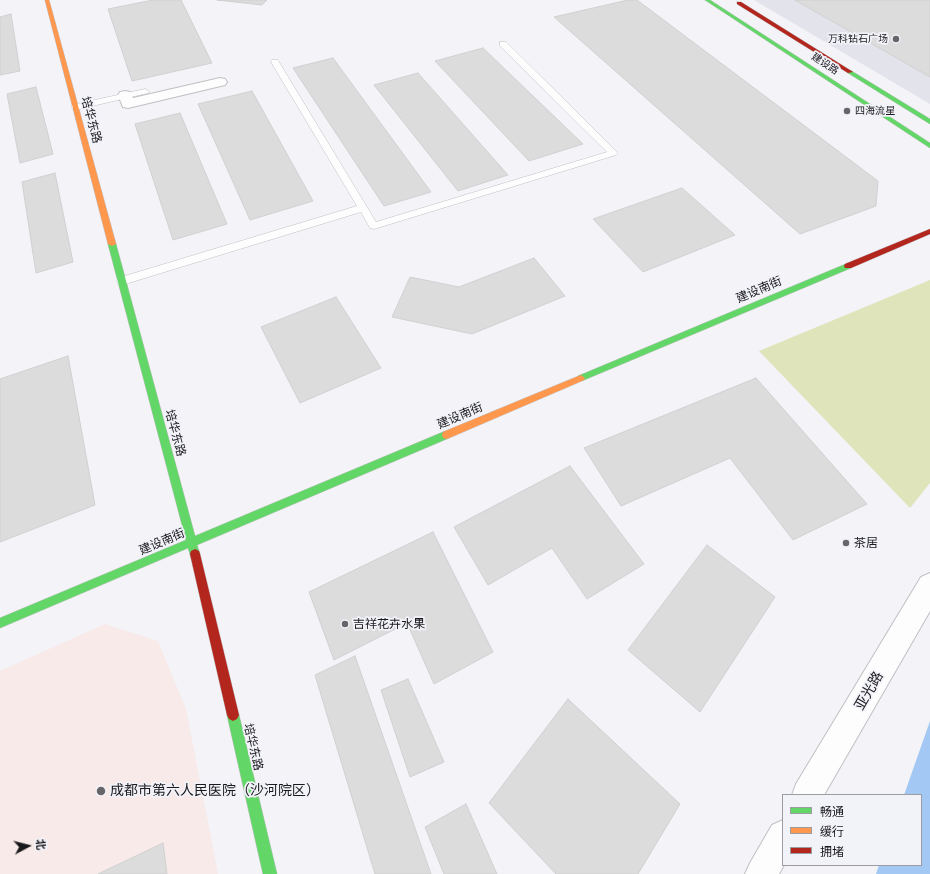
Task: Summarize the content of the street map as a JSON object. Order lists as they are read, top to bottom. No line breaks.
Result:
{"streets":{"street":["建设路","培华东路","建设南街","亚光路"]},"crossings":[["培华东路","建设南街"]],"places":["万科钻石广场","四海流星","茶居","吉祥花卉水果","成都市第六人民医院（沙河院区）"],"legend":["畅通","缓行","拥堵"],"north":"right"}
